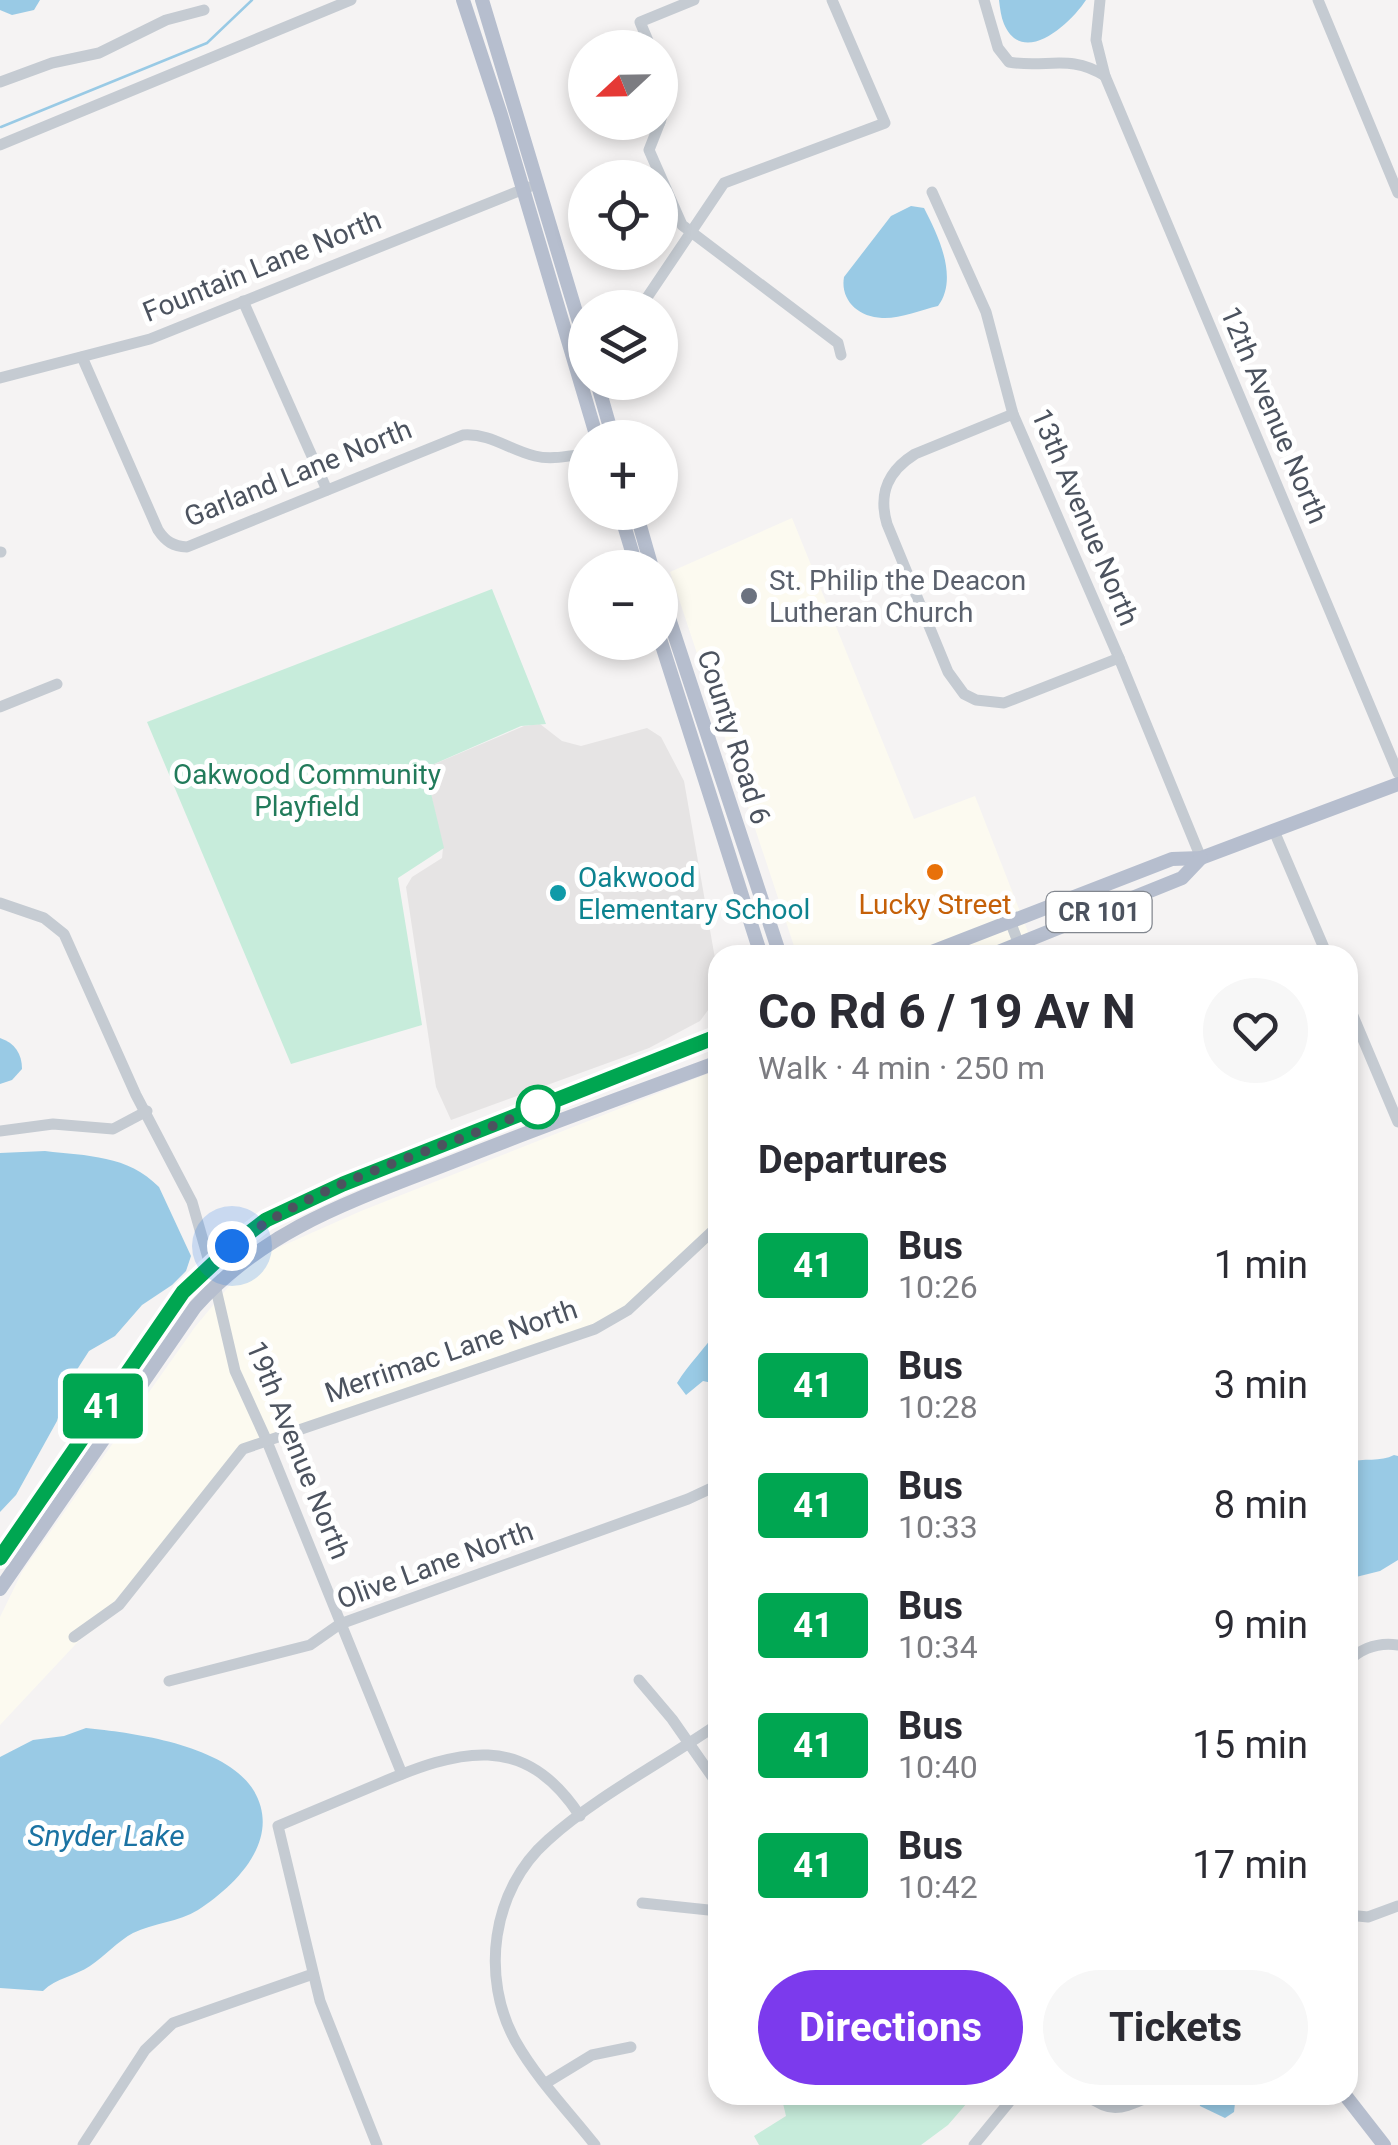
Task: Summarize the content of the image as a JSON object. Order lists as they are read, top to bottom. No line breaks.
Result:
{"streets":{"main road":["County Road 6","CR 101"],"street":["Fountain Lane North","12th Avenue North","Garland Lane North","13th Avenue North","Merrimac Lane North","19th Avenue North","Olive Lane North"]},"crossings":[["Fountain Lane North","Garland Lane North"],["13th Avenue North","CR 101"],["Merrimac Lane North","19th Avenue North"],["19th Avenue North","Olive Lane North"]],"water":["Snyder Lake"],"parks":["Oakwood Community Playfield"],"places":["St. Philip the Deacon Lutheran Church","Lucky Street","Oakwood Elementary School"],"lines":["bus line 41"],"north":"left","page":{"on_map":"41","map_buttons":["+","−"],"heading":[["Co Rd 6 / 19 Av N","Walk · 4 min · 250 m"],"Departures"],"list":[{"mark":"41","name":"Bus","note":"10:26","value":"1 min"},{"mark":"41","name":"Bus","note":"10:28","value":"3 min"},{"mark":"41","name":"Bus","note":"10:33","value":"8 min"},{"mark":"41","name":"Bus","note":"10:34","value":"9 min"},{"mark":"41","name":"Bus","note":"10:40","value":"15 min"},{"mark":"41","name":"Bus","note":"10:42","value":"17 min"}],"buttons":["Directions","Tickets"]}}
